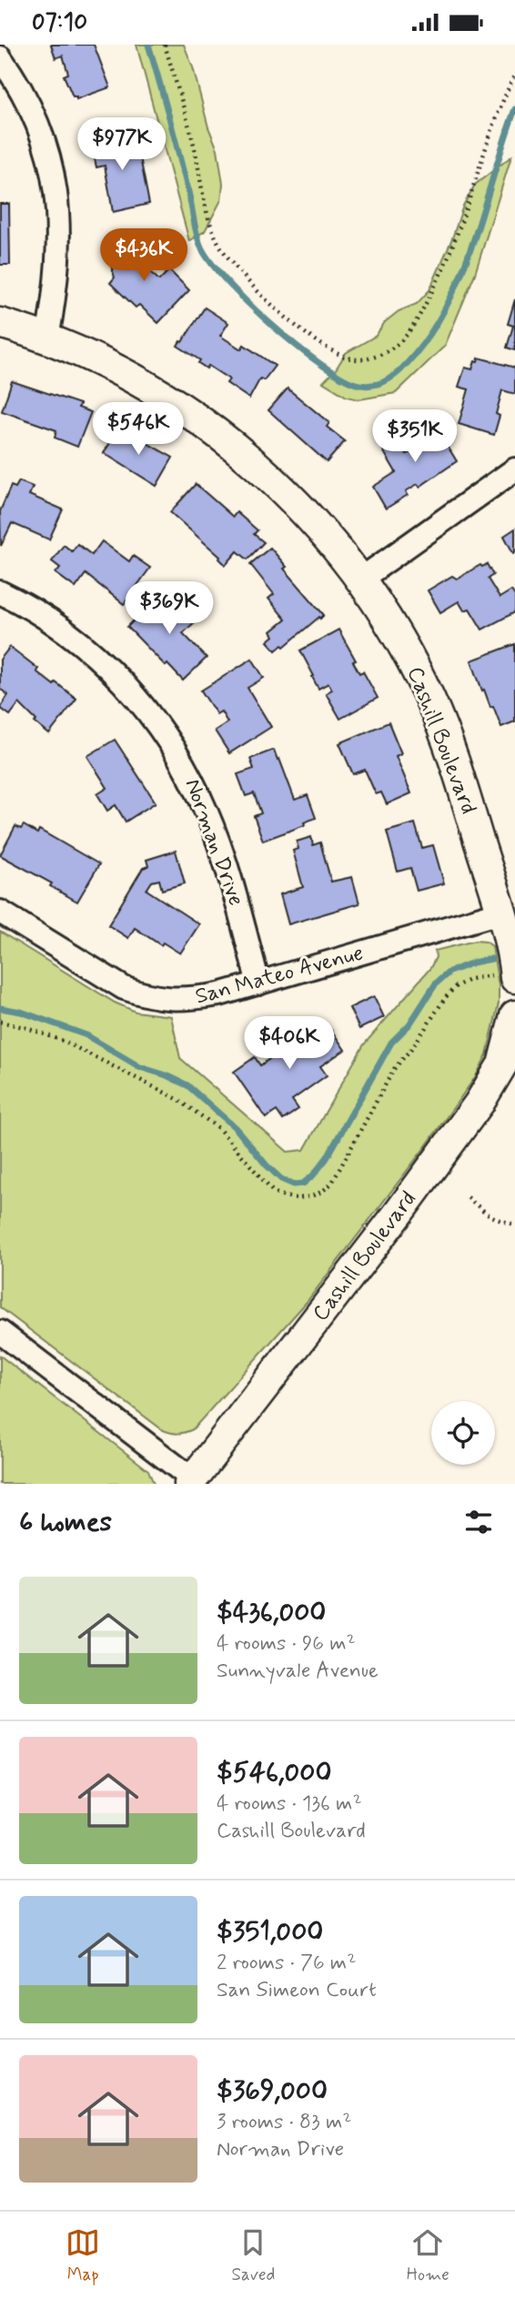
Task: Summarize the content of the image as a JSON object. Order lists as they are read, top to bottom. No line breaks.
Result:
{"streets":{"street":["Cashill Boulevard","Norman Drive","San Mateo Avenue"]},"crossings":[["Cashill Boulevard","San Mateo Avenue"],["Norman Drive","San Mateo Avenue"]],"page":{"status":"07:10","price":["$977K","$436K","$546K","$351K","$369K","$406K"],"heading":"6 homes","list":[{"name":"$436,000","note":"4 rooms · 96 m² · Sunnyvale Avenue"},{"name":"$546,000","note":"4 rooms · 136 m² · Cashill Boulevard"},{"name":"$351,000","note":"2 rooms · 76 m² · San Simeon Court"},{"name":"$369,000","note":"3 rooms · 83 m² · Norman Drive"}],"tabs":["Map","Saved","Home"]}}
